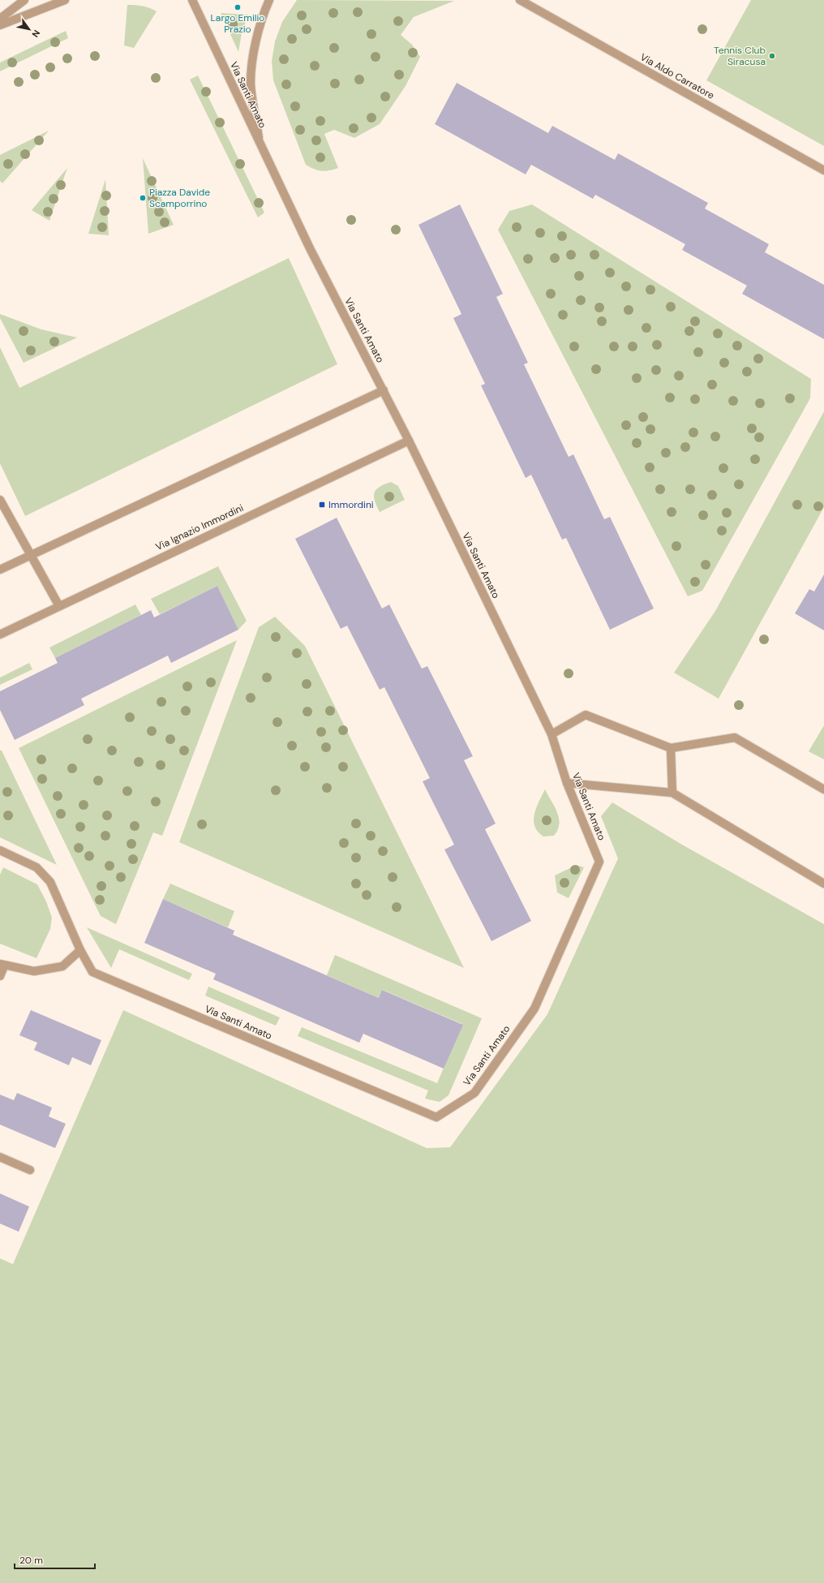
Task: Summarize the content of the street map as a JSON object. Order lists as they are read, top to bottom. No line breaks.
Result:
{"streets":{"street":["Via Aldo Carratore","Via Santi Amato","Via Ignazio Immordini"]},"crossings":[["Via Santi Amato","Via Ignazio Immordini"]],"places":{"other":["Largo Emilio Prazio","Tennis Club Siracusa","Piazza Davide Scamporrino"],"transit":["Immordini"]},"scale_bar":"20 m","north":"bottom right"}
